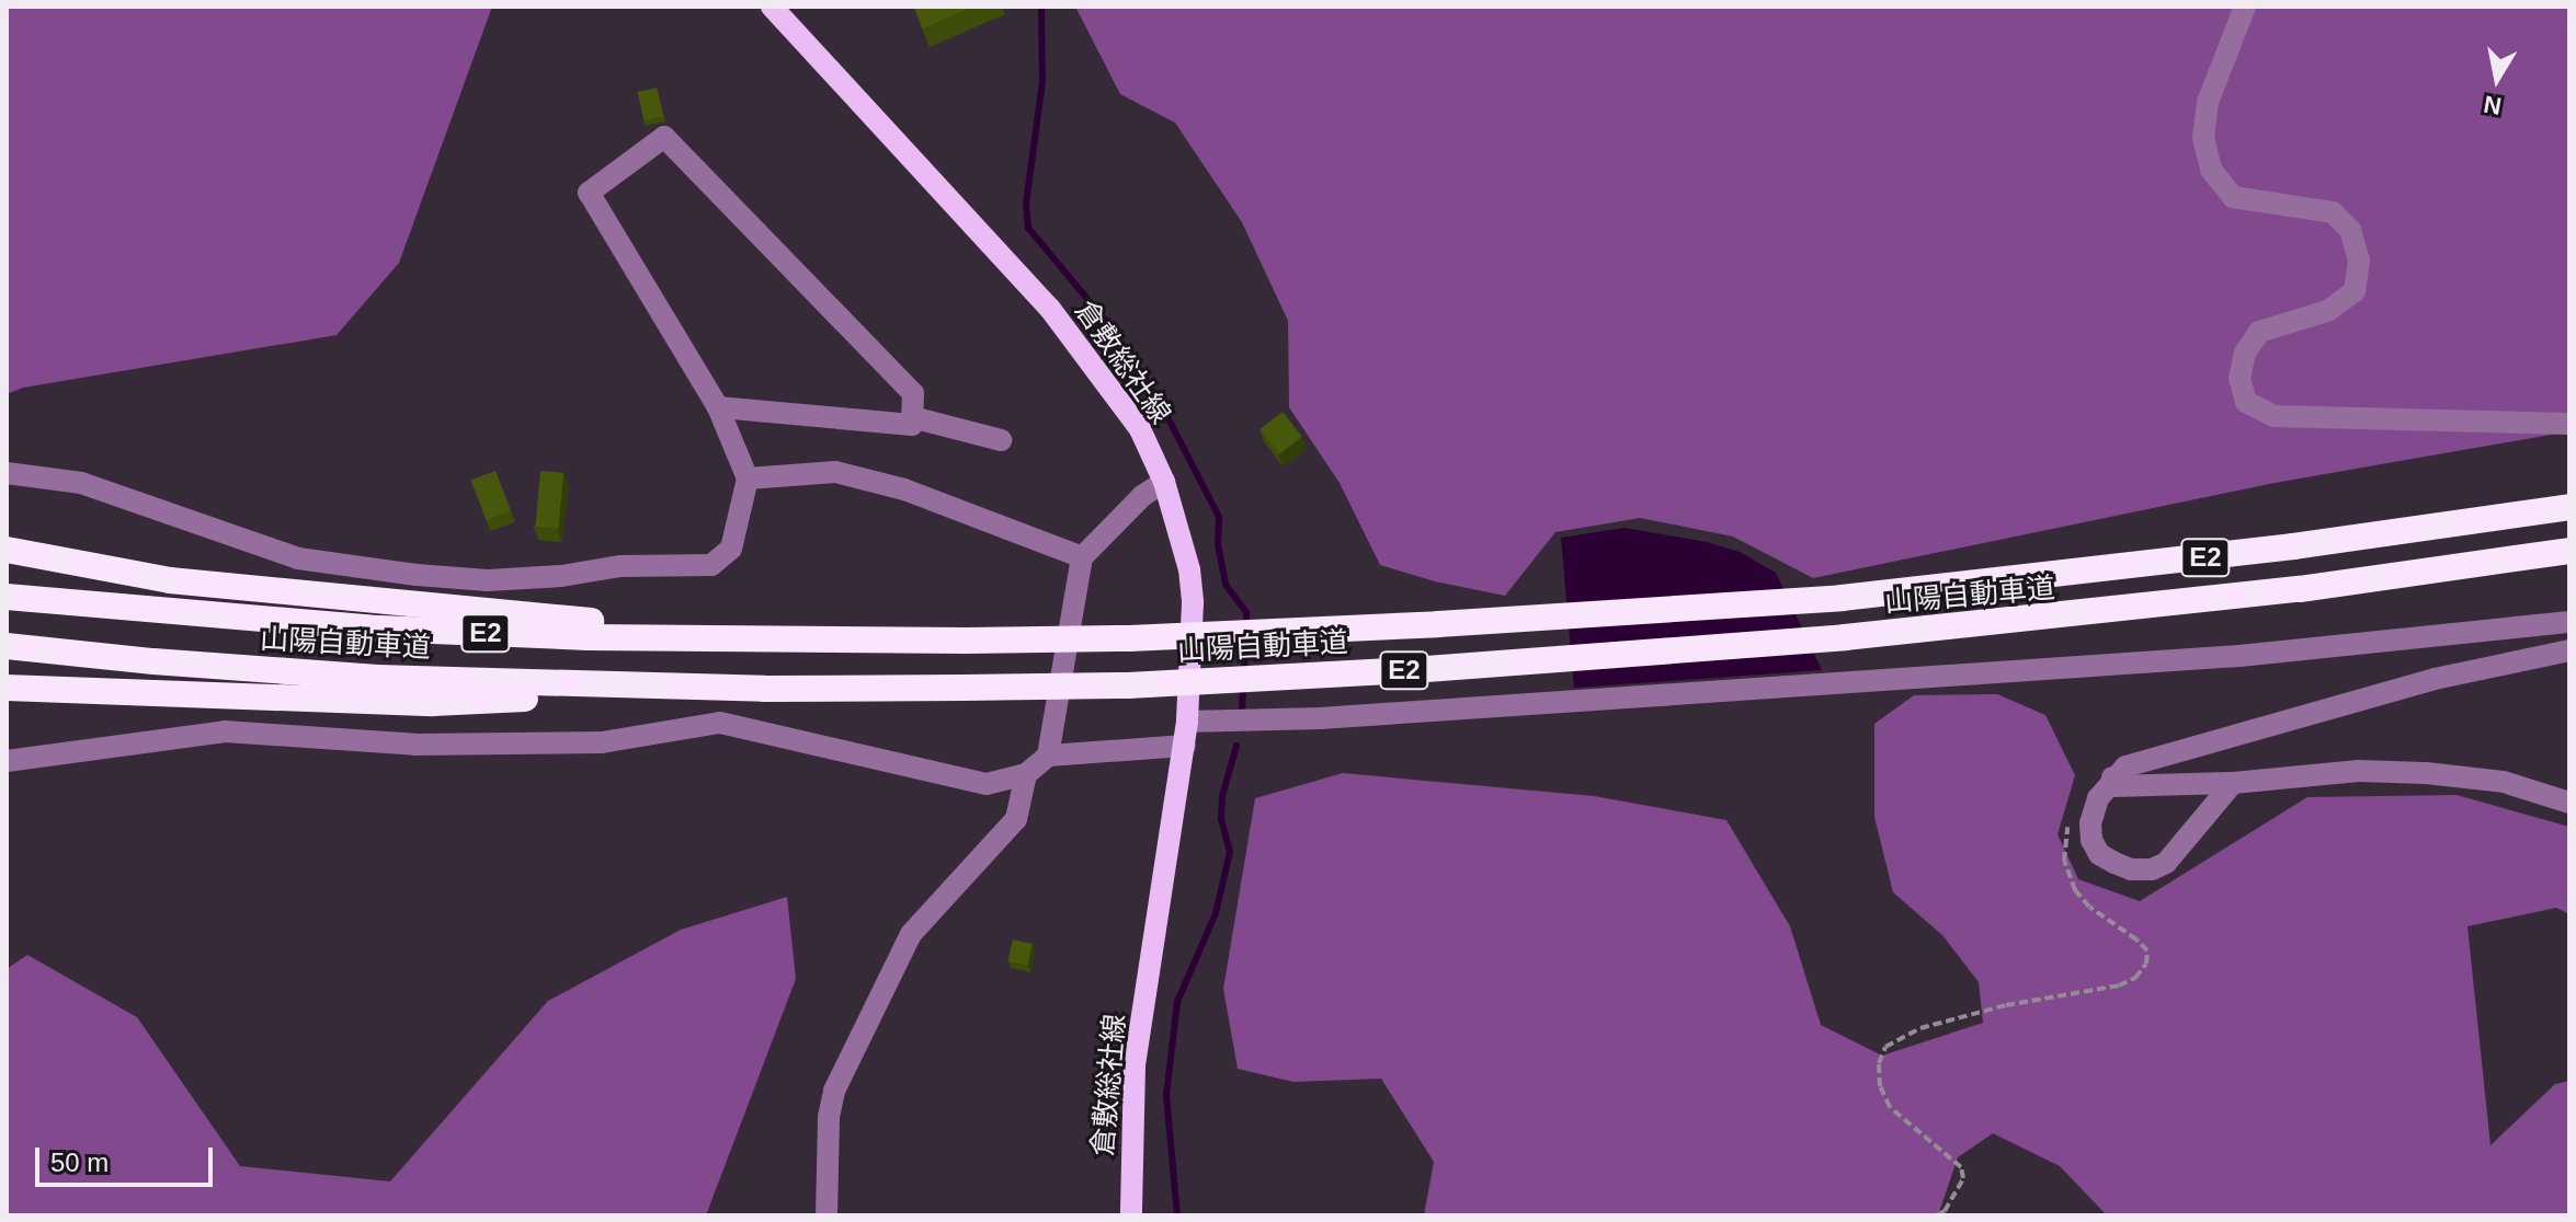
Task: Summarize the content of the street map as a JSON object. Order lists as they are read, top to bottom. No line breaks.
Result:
{"streets":{"highway":["E2","山陽自動車道"],"main road":["倉敷総社線"]},"scale_bar":"50 m","north":"bottom"}
